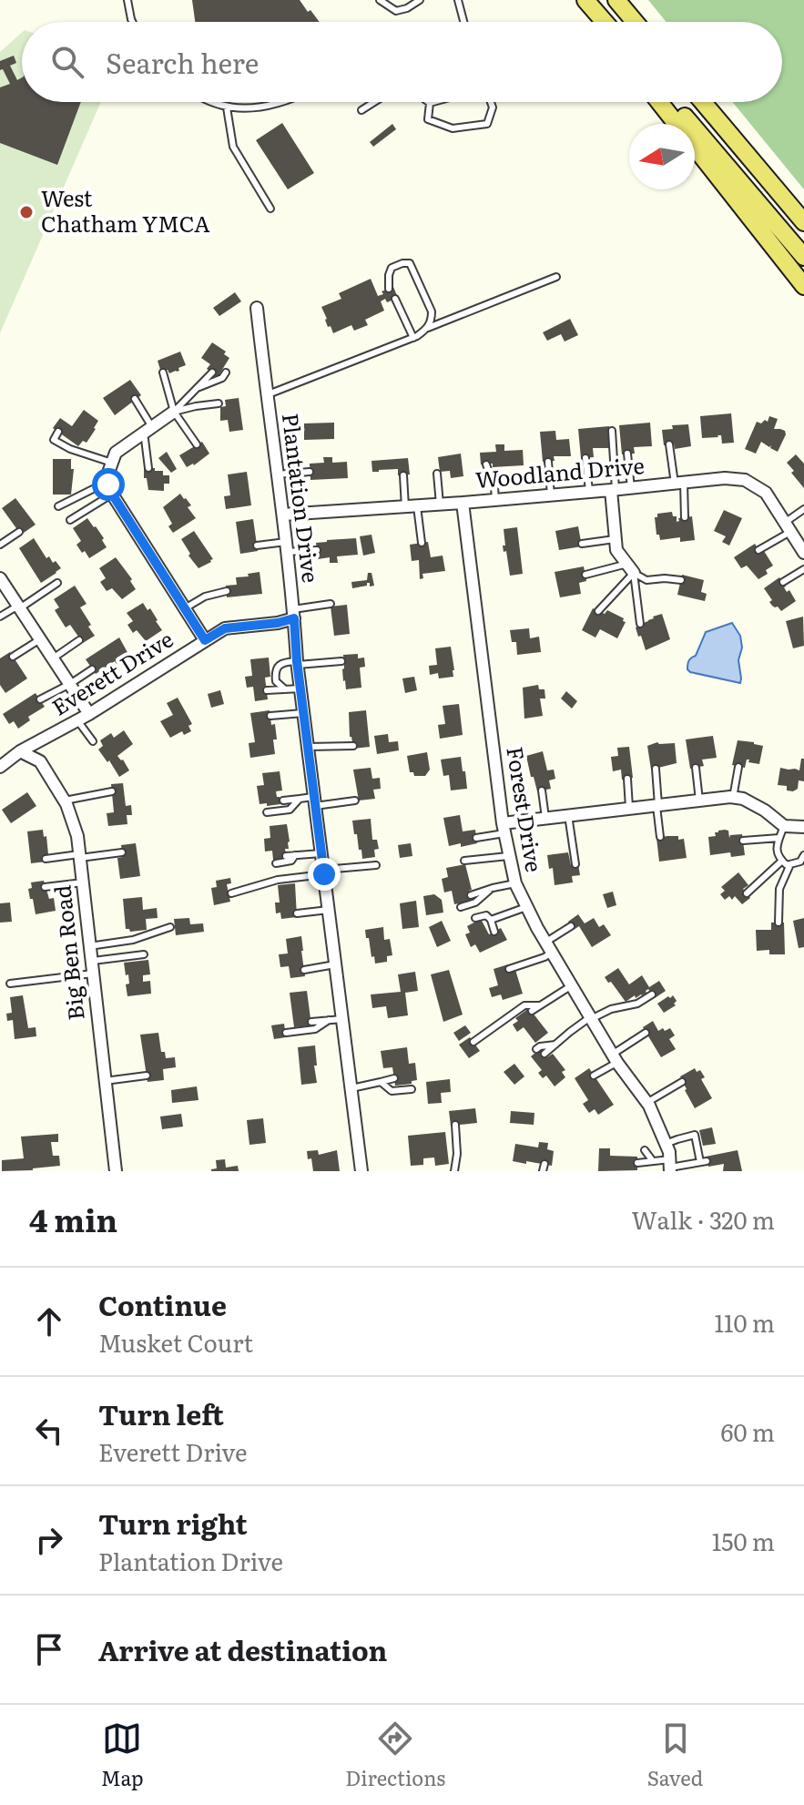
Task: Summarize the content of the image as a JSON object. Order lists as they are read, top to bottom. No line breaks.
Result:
{"streets":{"street":["Woodland Drive","Plantation Drive","Everett Drive","Forest Drive","Big Ben Road"]},"crossings":[["Woodland Drive","Plantation Drive"],["Woodland Drive","Forest Drive"],["Plantation Drive","Everett Drive"],["Everett Drive","Big Ben Road"]],"places":["West Chatham YMCA"],"north":"left","page":{"search":"Search here","heading":["4 min","Walk · 320 m"],"list":[["Continue","Musket Court","110 m"],["Turn left","Everett Drive","60 m"],["Turn right","Plantation Drive","150 m"],"Arrive at destination"],"nav":["Map","Directions","Saved"]}}
